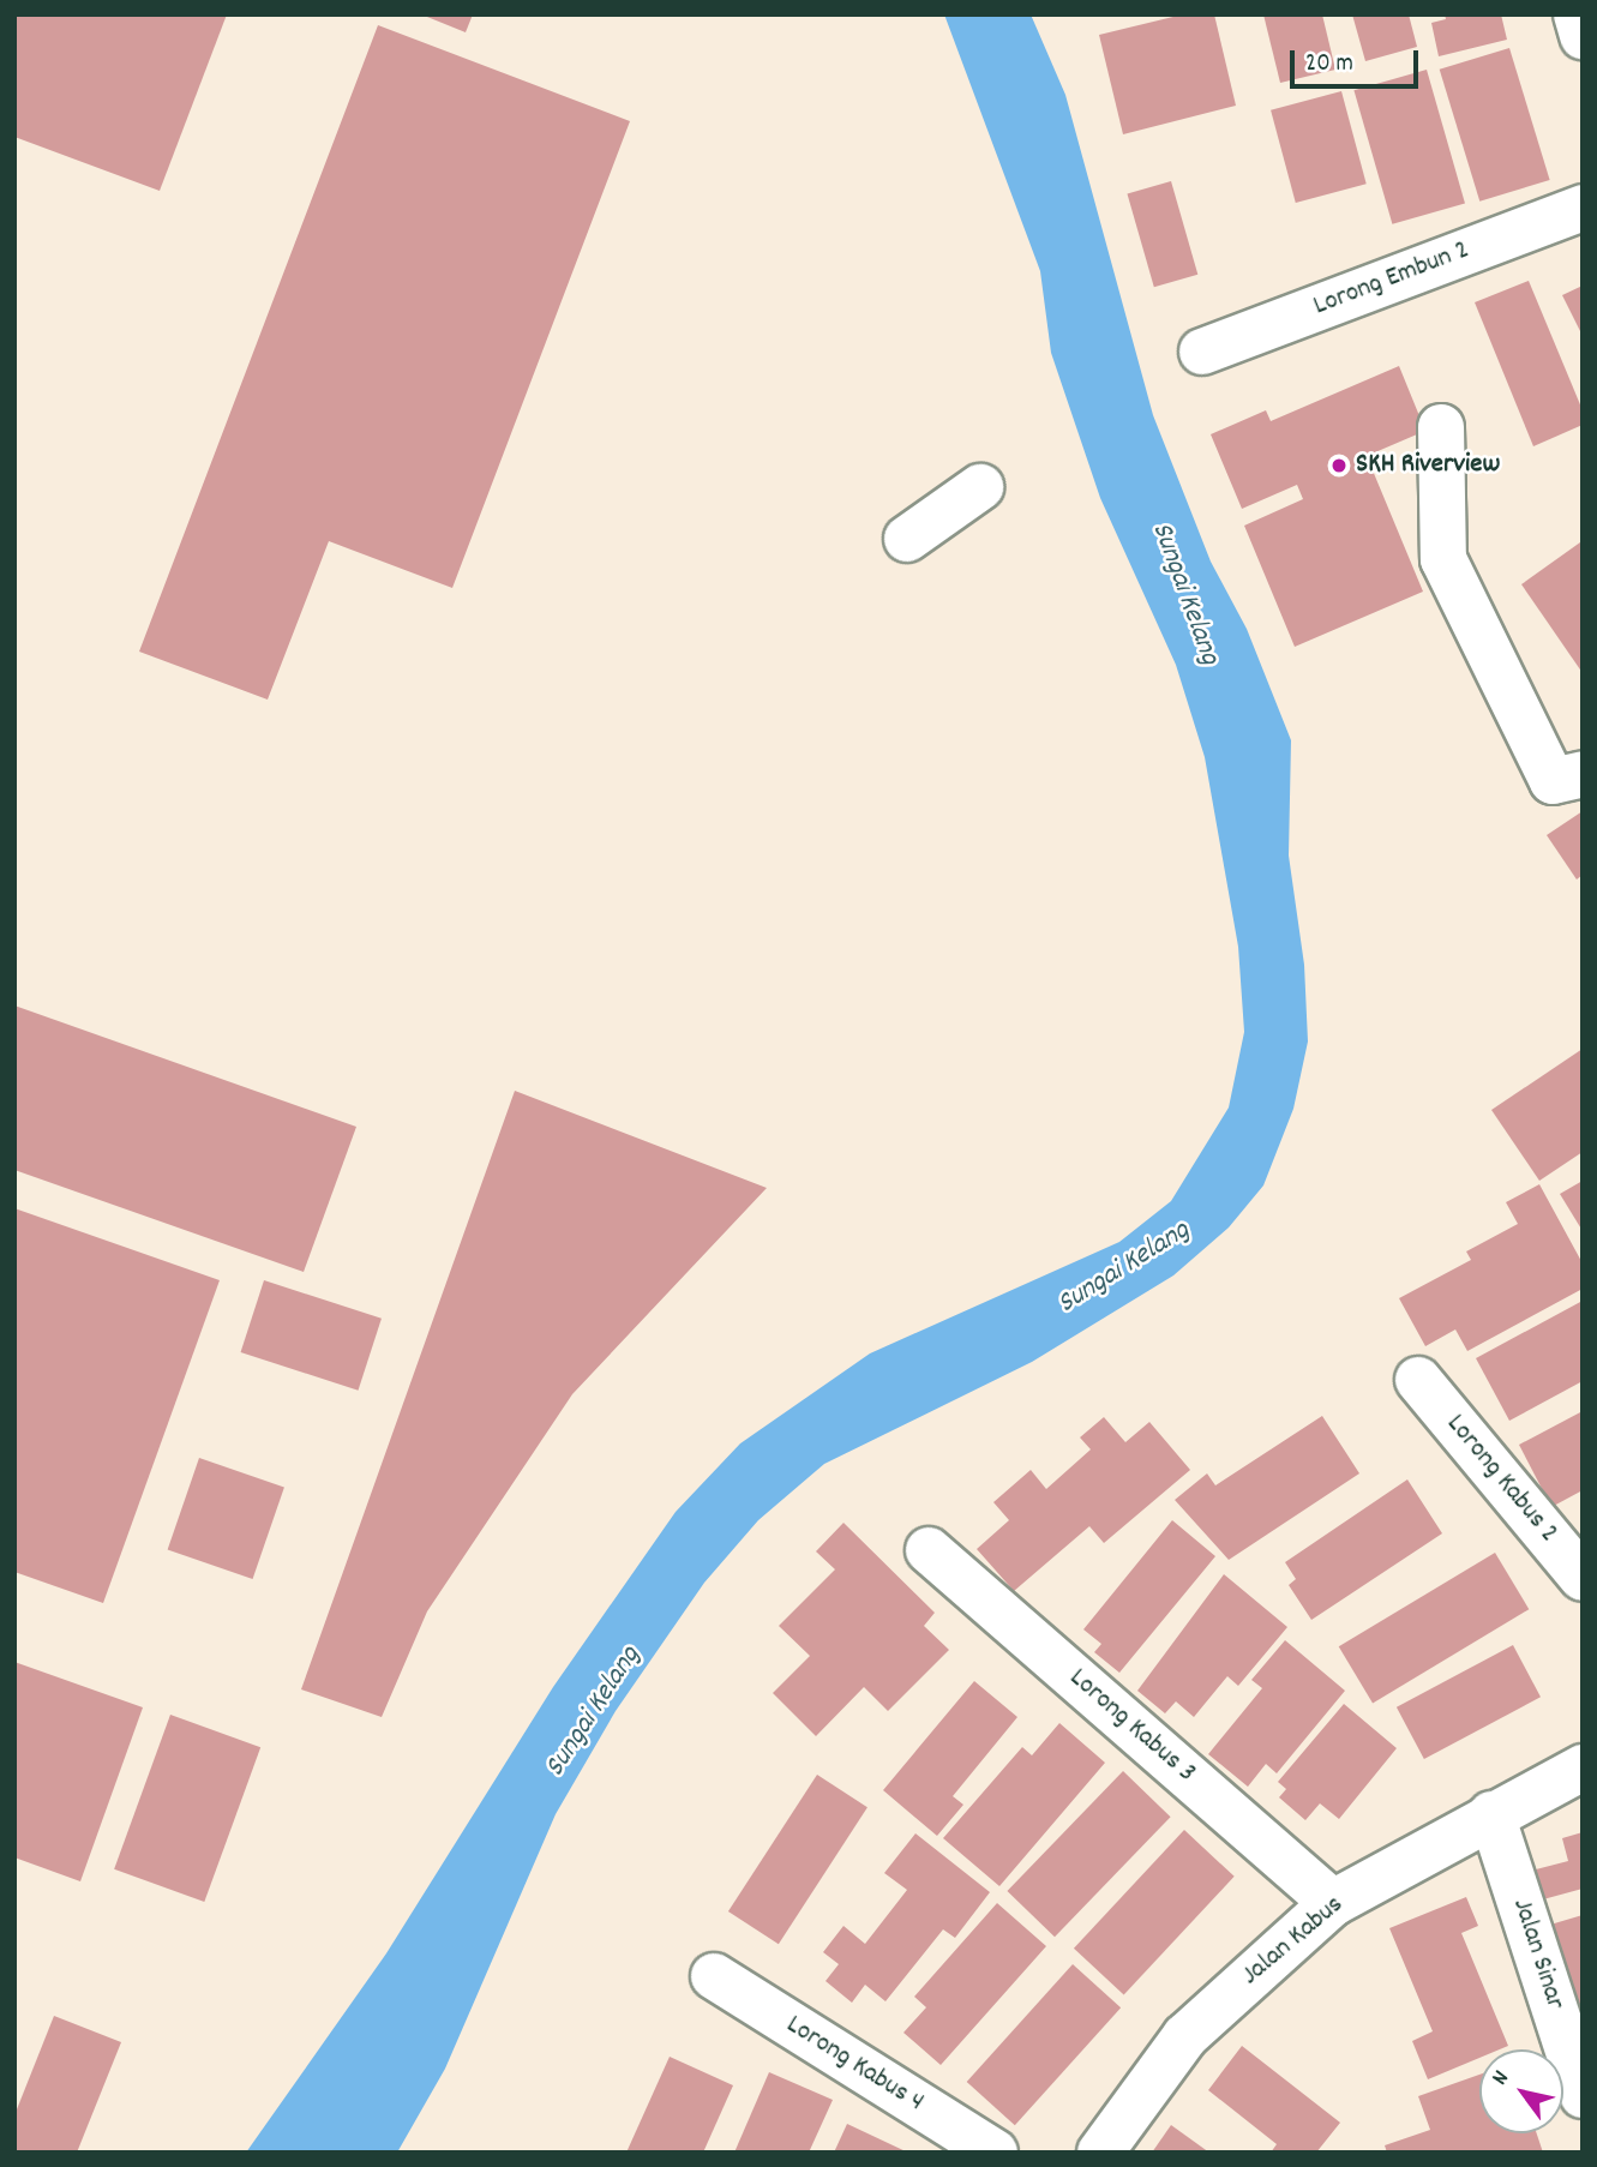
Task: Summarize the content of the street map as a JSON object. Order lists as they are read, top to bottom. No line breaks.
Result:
{"streets":{"street":["Lorong Embun 2","Lorong Kabus 2","Lorong Kabus 3","Jalan Kabus","Jalan Sinar","Lorong Kabus 4"]},"crossings":[["Lorong Kabus 3","Jalan Kabus"],["Jalan Kabus","Jalan Sinar"]],"water":["Sungai Kelang"],"places":["SKH Riverview"],"scale_bar":"20 m","north":"top left"}
